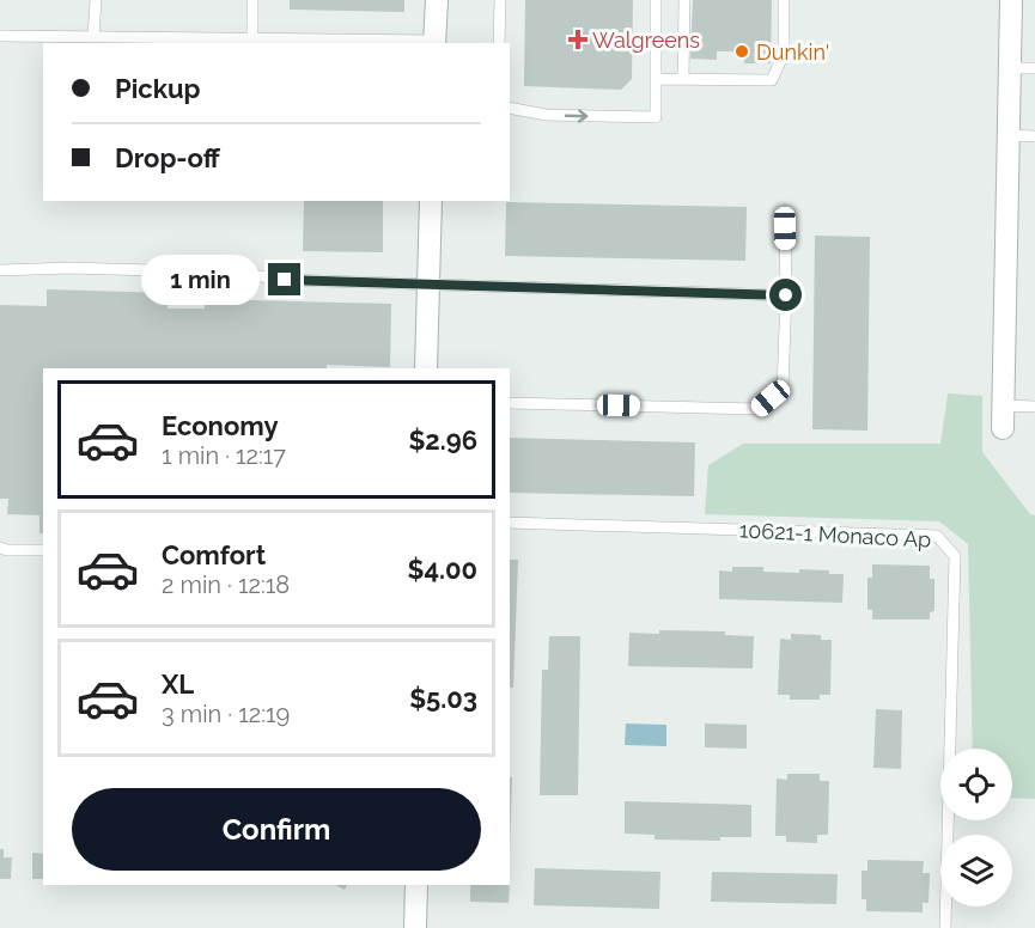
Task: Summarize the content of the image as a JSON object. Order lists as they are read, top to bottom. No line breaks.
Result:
{"streets":{"lane":["10621-1 Monaco Ap"]},"places":{"health":["Walgreens"],"other":["Dunkin'"]},"page":{"banner":["Pickup","Drop-off"],"bubble":"1 min","list":[{"name":"Economy","note":"1 min · 12:17","value":"$2.96"},{"name":"Comfort","note":"2 min · 12:18","value":"$4.00"},{"name":"XL","note":"3 min · 12:19","value":"$5.03"}],"buttons":"Confirm"}}
